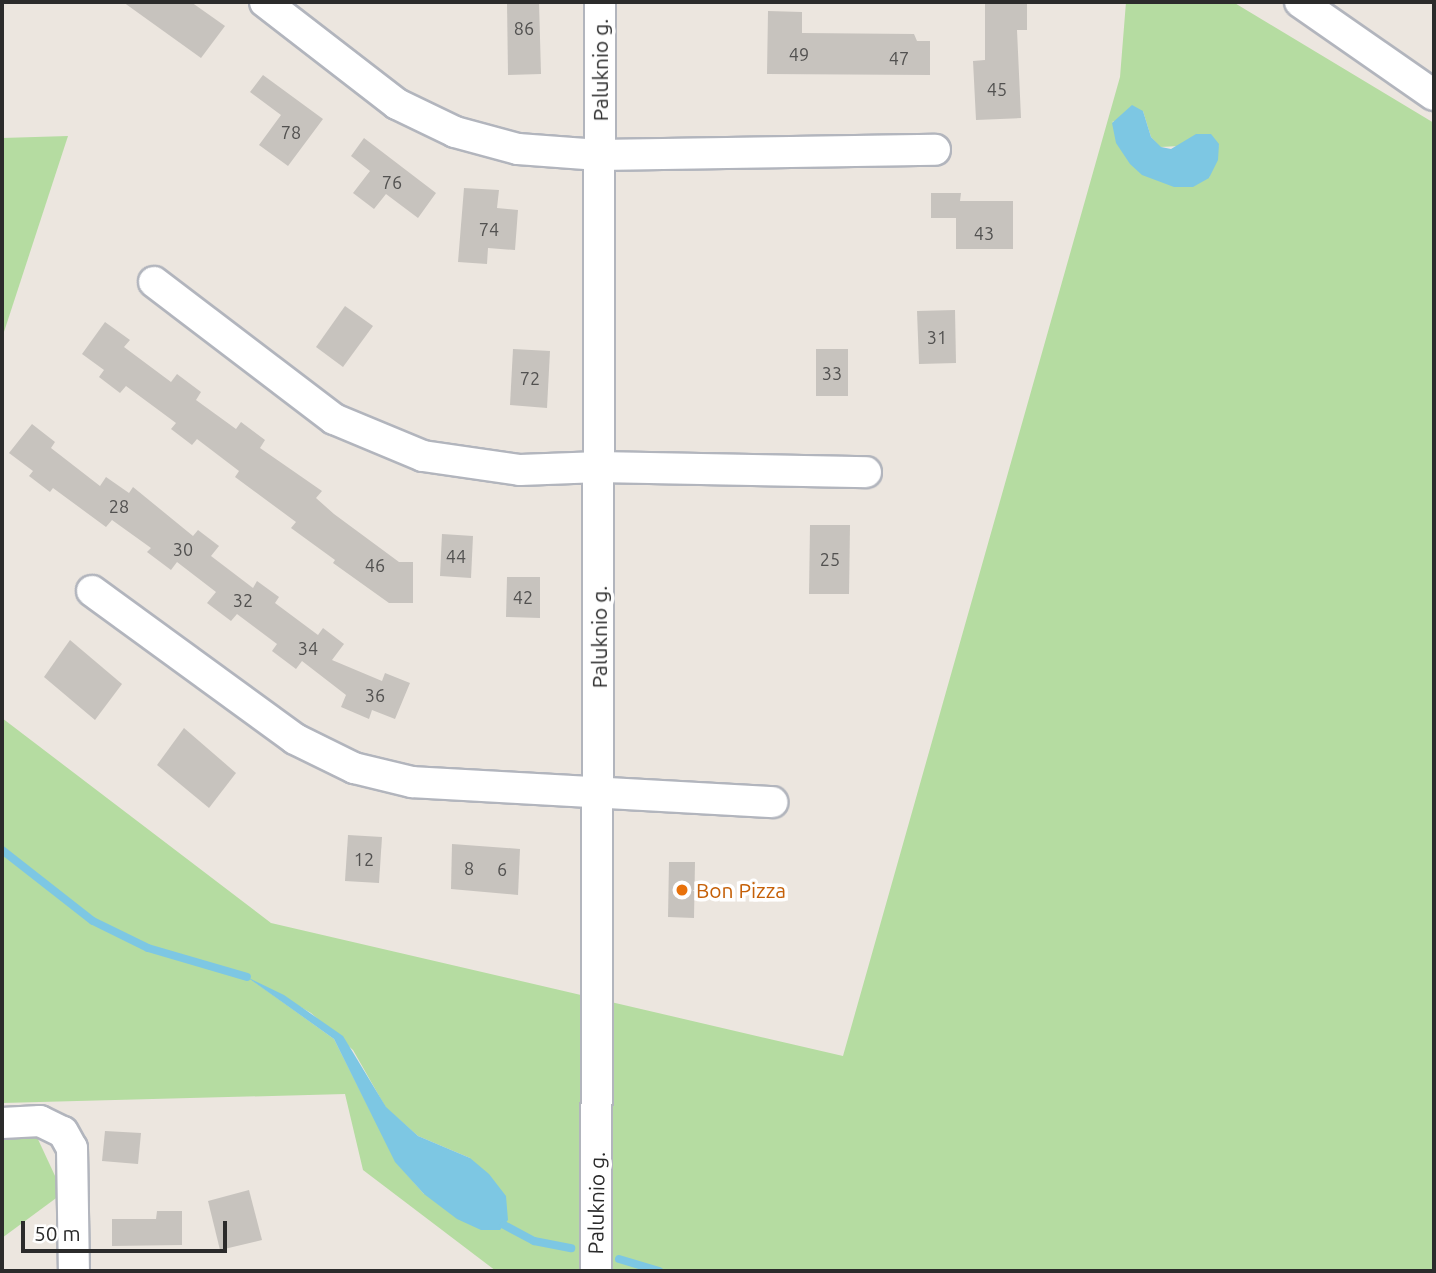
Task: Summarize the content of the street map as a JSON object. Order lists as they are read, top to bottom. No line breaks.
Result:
{"streets":{"street":["Paluknio g."]},"places":["Bon Pizza"],"house_numbers":["86","49","47","45","78","76","74","43","31","33","72","28","30","44","25","46","42","32","34","36","12","8","6"],"scale_bar":"50 m"}
